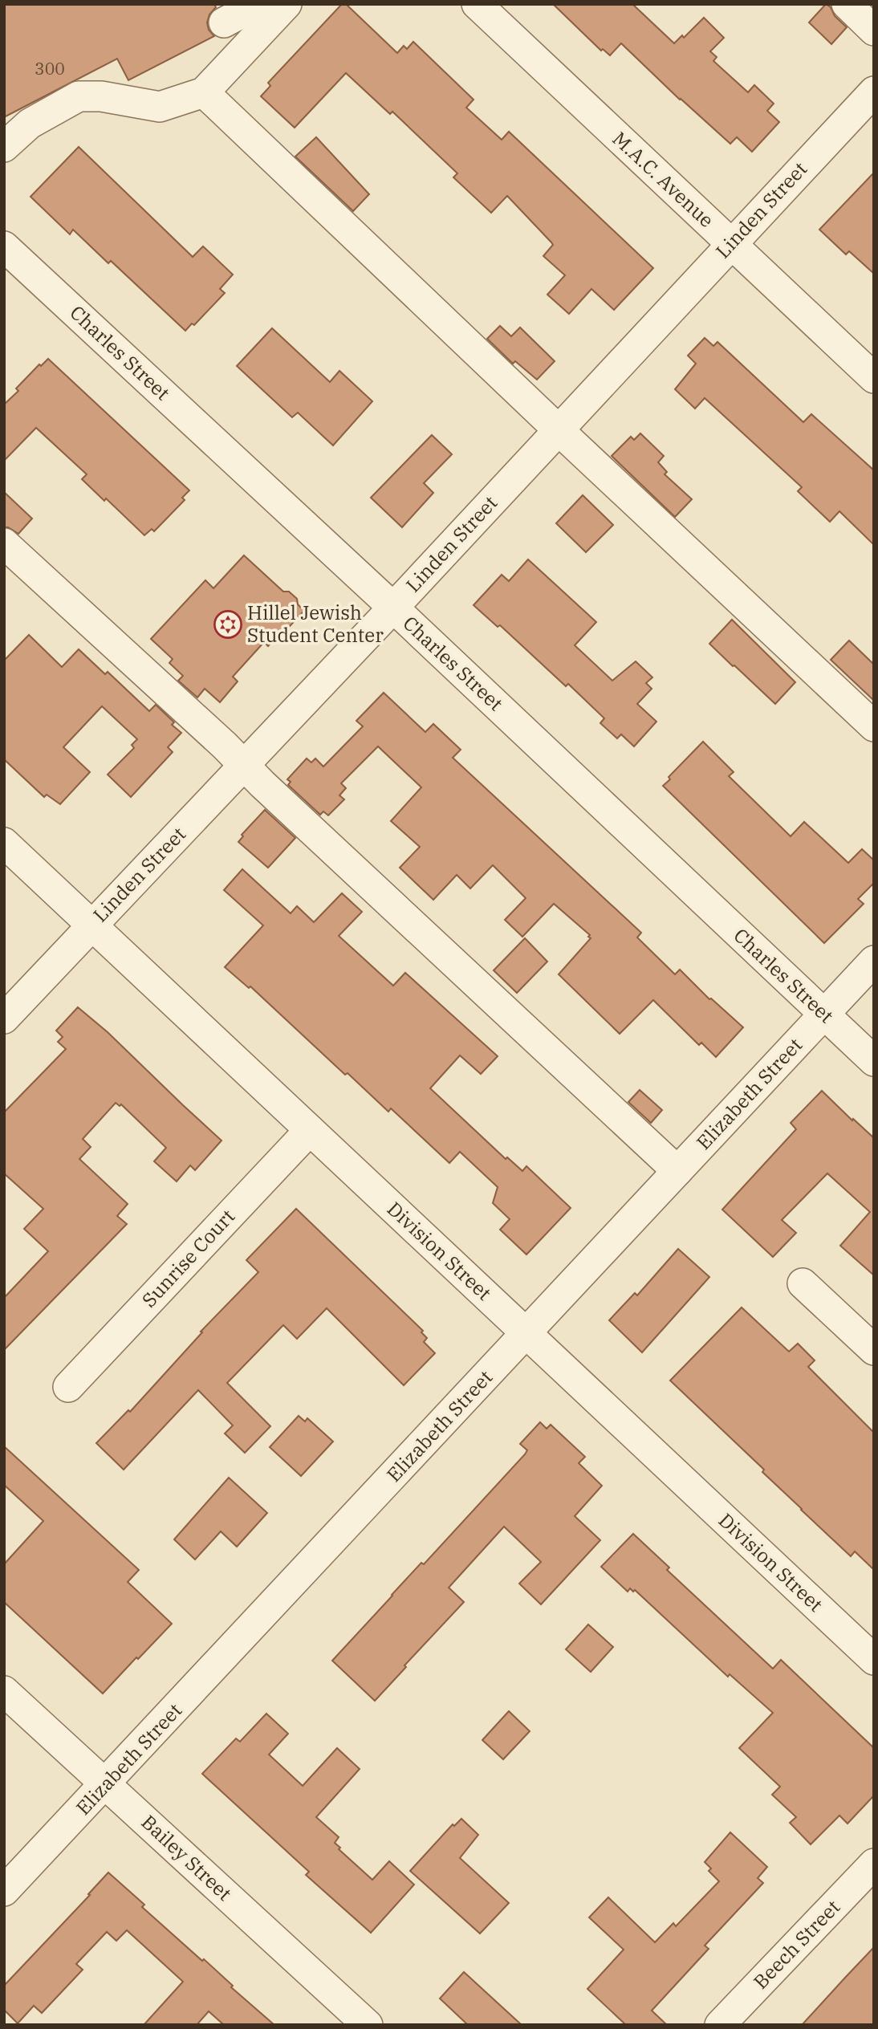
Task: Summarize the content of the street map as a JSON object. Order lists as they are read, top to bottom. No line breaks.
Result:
{"streets":{"street":["M.A.C. Avenue","Linden Street","Charles Street","Elizabeth Street","Division Street","Sunrise Court","Bailey Street","Beech Street"]},"crossings":[["M.A.C. Avenue","Linden Street"],["Linden Street","Charles Street"],["Linden Street","Division Street"],["Charles Street","Elizabeth Street"],["Elizabeth Street","Division Street"],["Elizabeth Street","Bailey Street"],["Division Street","Sunrise Court"]],"places":{"synagogue":["Hillel Jewish Student Center"]},"house_numbers":["300"]}
